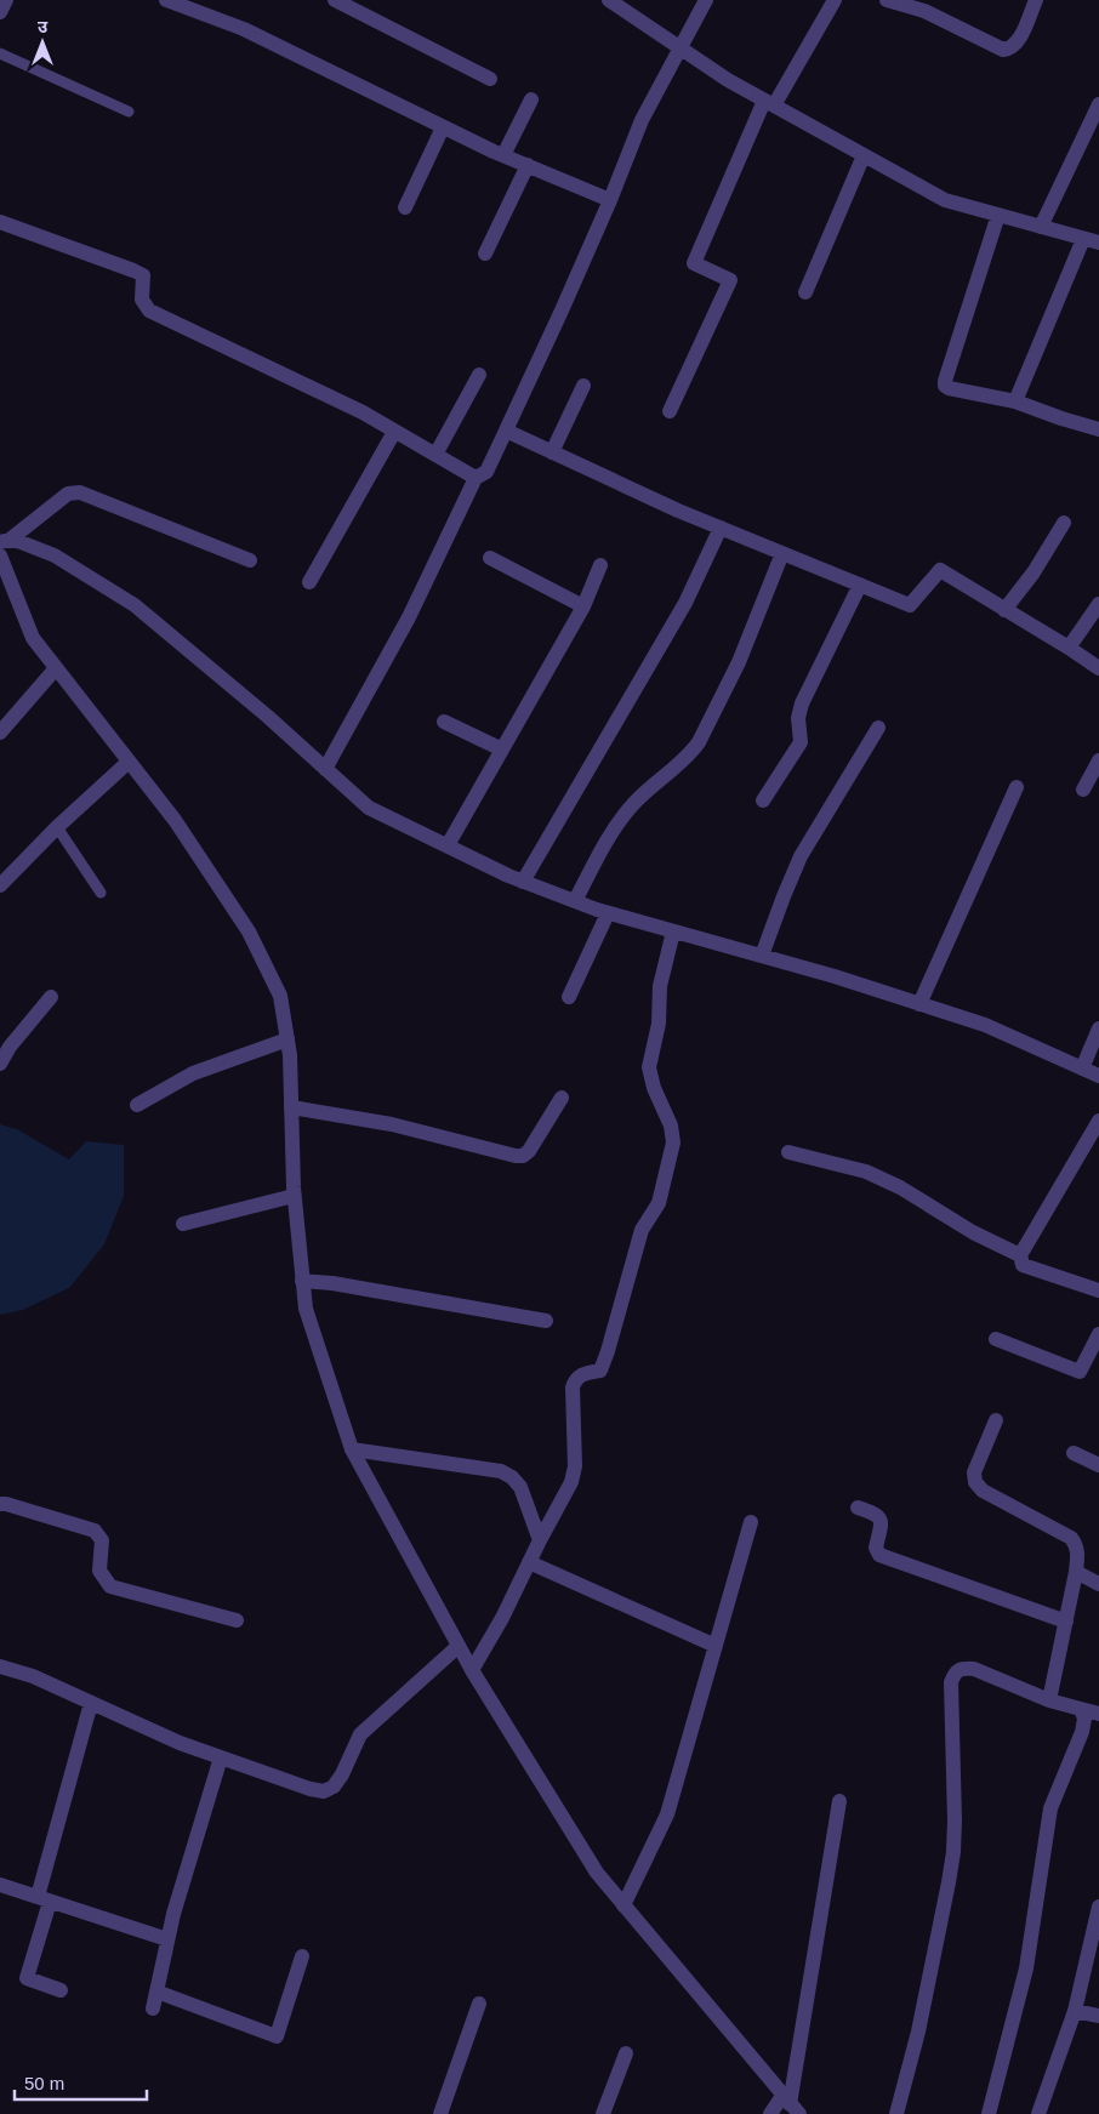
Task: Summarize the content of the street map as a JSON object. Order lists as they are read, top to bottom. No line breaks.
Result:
{"scale_bar":"50 m","north":"top"}
